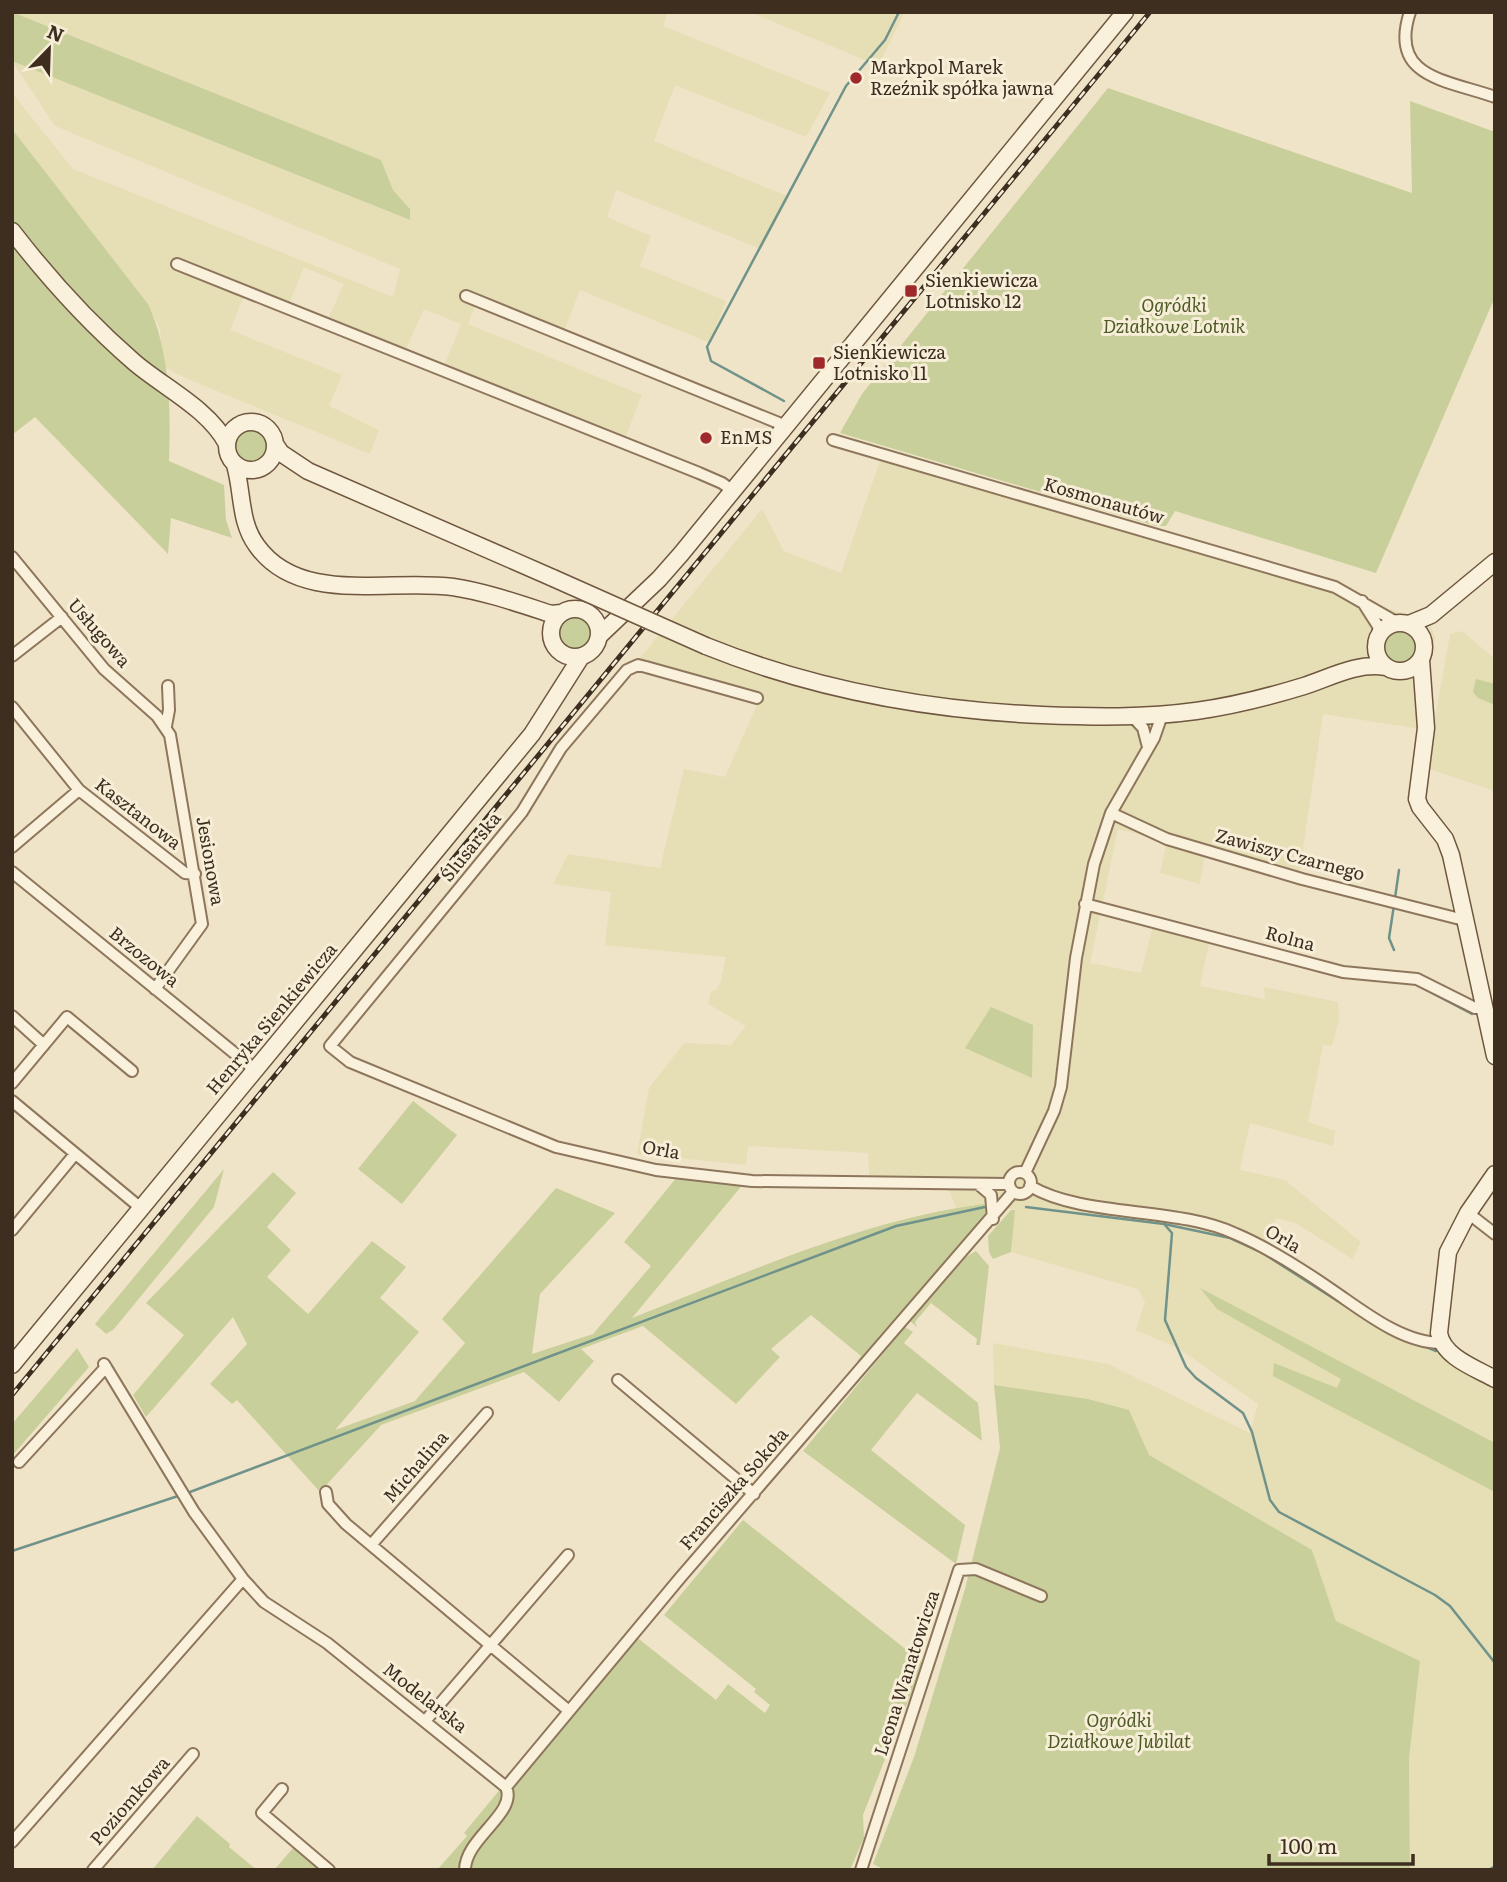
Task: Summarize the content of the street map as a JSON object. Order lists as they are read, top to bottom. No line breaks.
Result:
{"streets":{"main road":["Henryka Sienkiewicza","Orla"],"street":["Kosmonautów","Usługowa","Kasztanowa","Ślusarska","Zawiszy Czarnego","Jesionowa","Rolna","Brzozowa","Michalina","Franciszka Sokoła","Leona Wanatowicza","Modelarska","Poziomkowa"]},"crossings":[["Usługowa","Jesionowa"],["Kasztanowa","Jesionowa"],["Ślusarska","Orla"],["Jesionowa","Brzozowa"],["Brzozowa","Henryka Sienkiewicza"],["Orla","Franciszka Sokoła"],["Franciszka Sokoła","Modelarska"]],"parks":["Ogródki Działkowe Lotnik","Ogródki Działkowe Jubilat"],"places":{"other":["Markpol Marek Rzeźnik spółka jawna","EnMS"],"transit":["Sienkiewicza Lotnisko 12","Sienkiewicza Lotnisko 11"]},"scale_bar":"100 m","north":"top right"}
